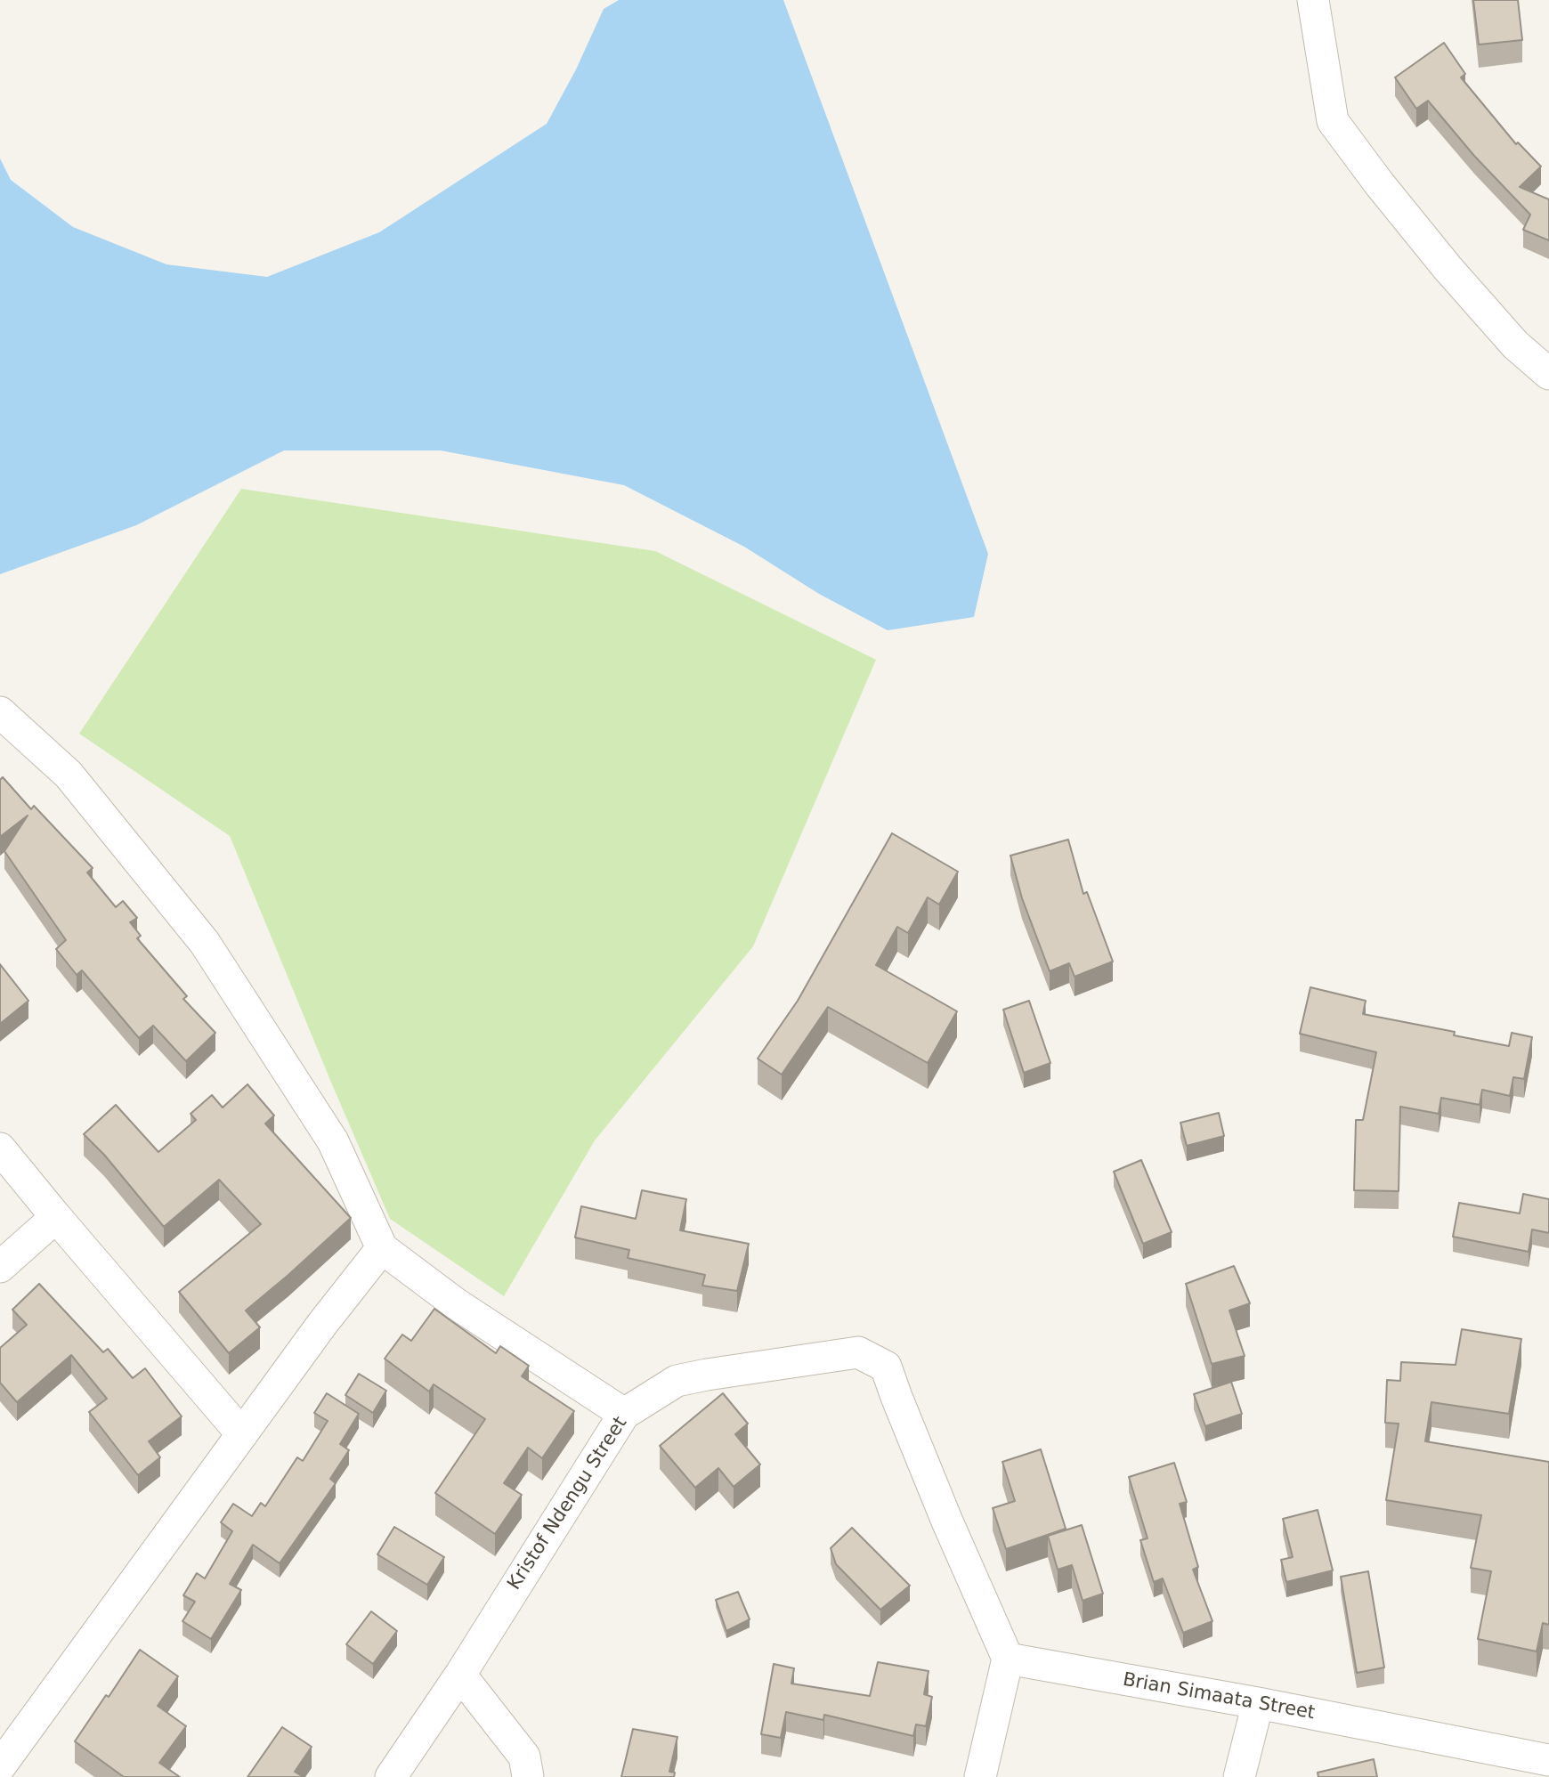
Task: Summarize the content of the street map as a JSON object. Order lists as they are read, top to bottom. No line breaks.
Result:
{"streets":{"street":["Kristof Ndengu Street","Brian Simaata Street"]},"crossings":[["Kristof Ndengu Street","Brian Simaata Street"]]}
